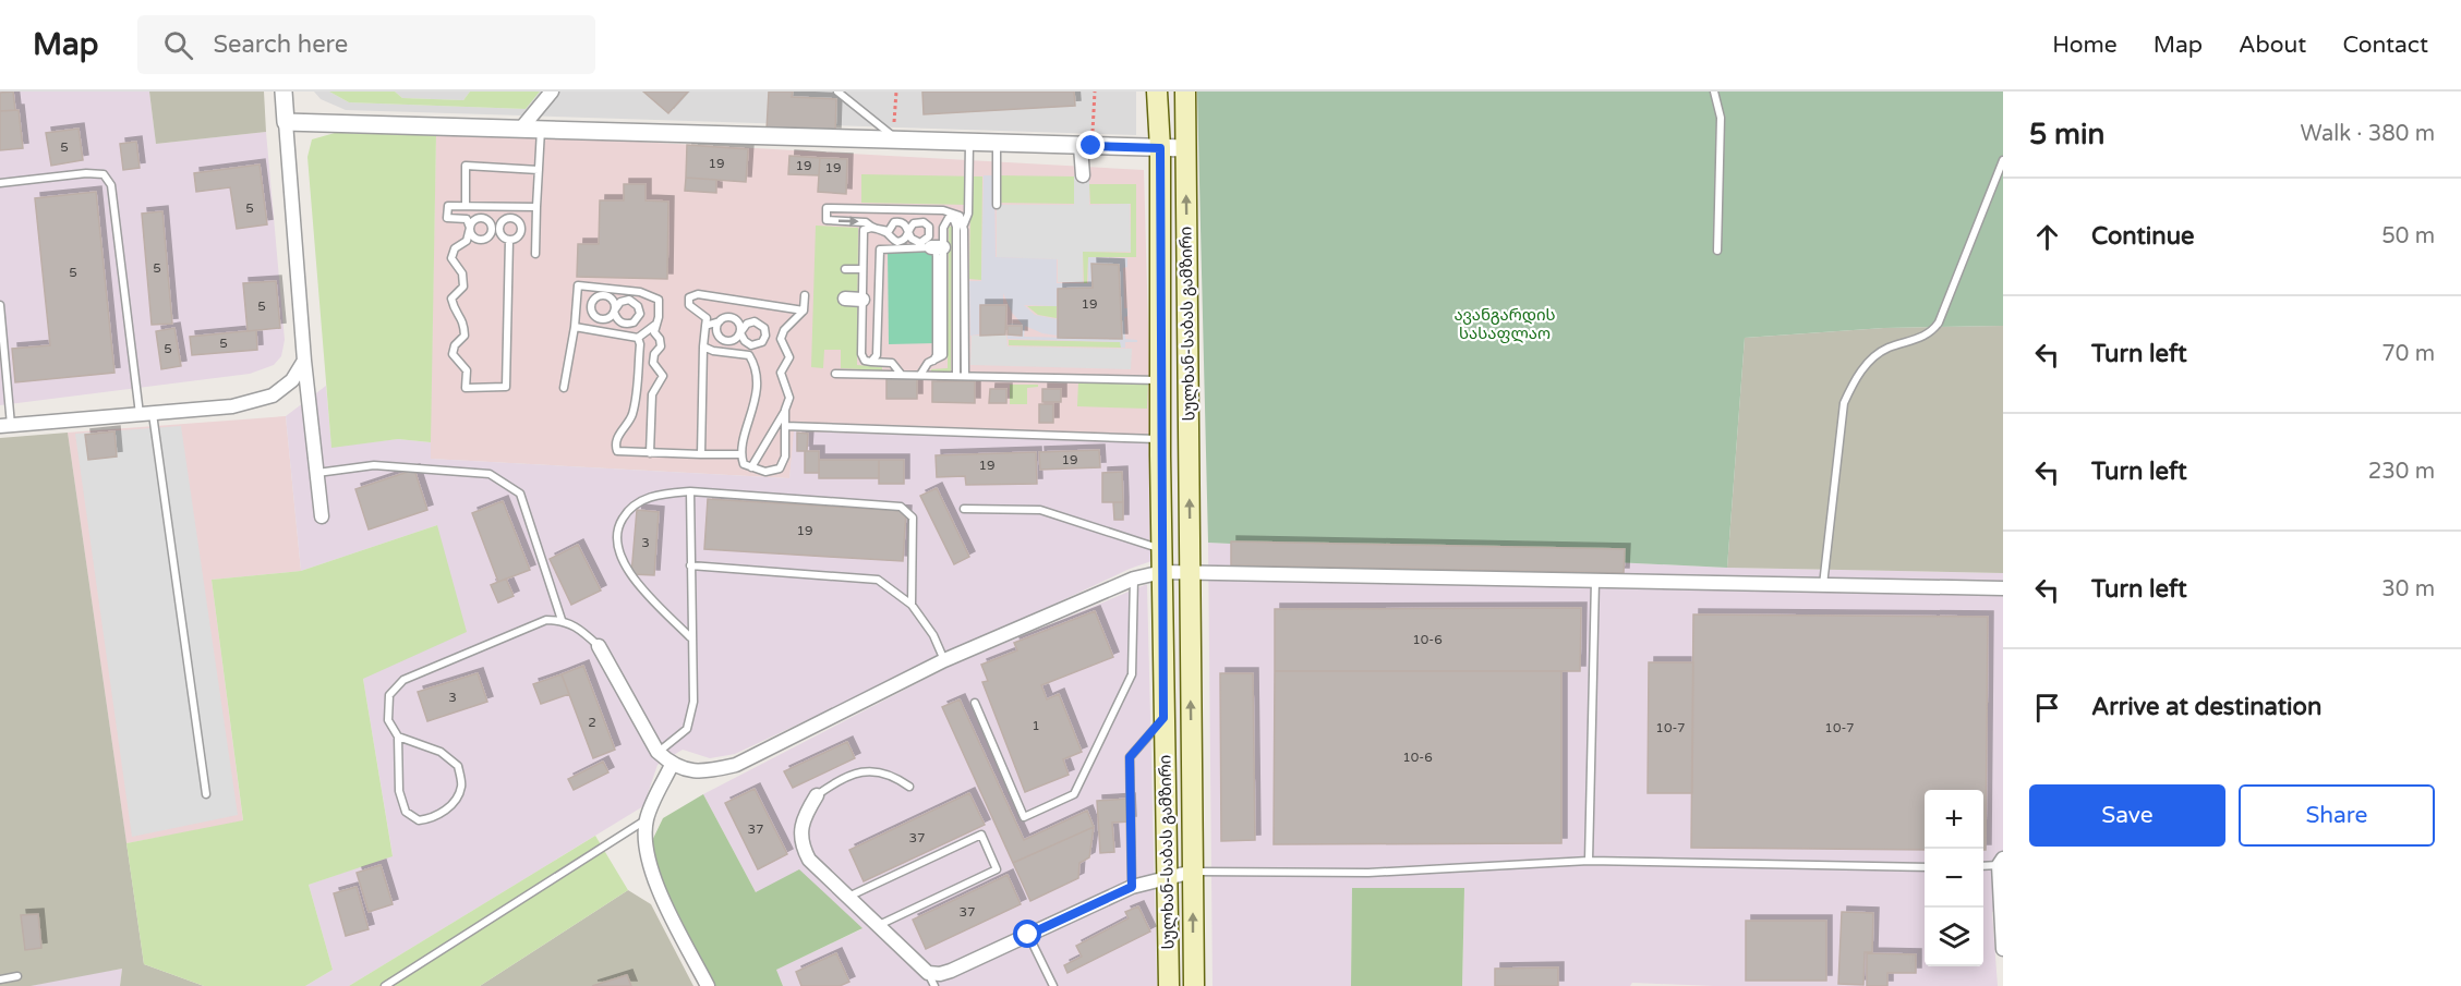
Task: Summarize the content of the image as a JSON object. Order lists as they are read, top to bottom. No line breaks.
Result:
{"streets":{"main road":["სულხან-საბას გამზირი"]},"parks":["ავანგარდის სასაფლაო"],"house_numbers":["5","19","19","19","5","5","5","19","5","5","5","19","19","19","3","10-6","3","2","1","10-7","10-7","10-6","37","37","37"],"page":{"header":"Map","search":"Search here","nav":["Home","Map","About","Contact"],"heading":["5 min","Walk · 380 m"],"list":[["Continue","50 m"],["Turn left","70 m"],["Turn left","230 m"],["Turn left","30 m"],"Arrive at destination"],"buttons":["Save","Share"],"map_buttons":["+","−"]}}
